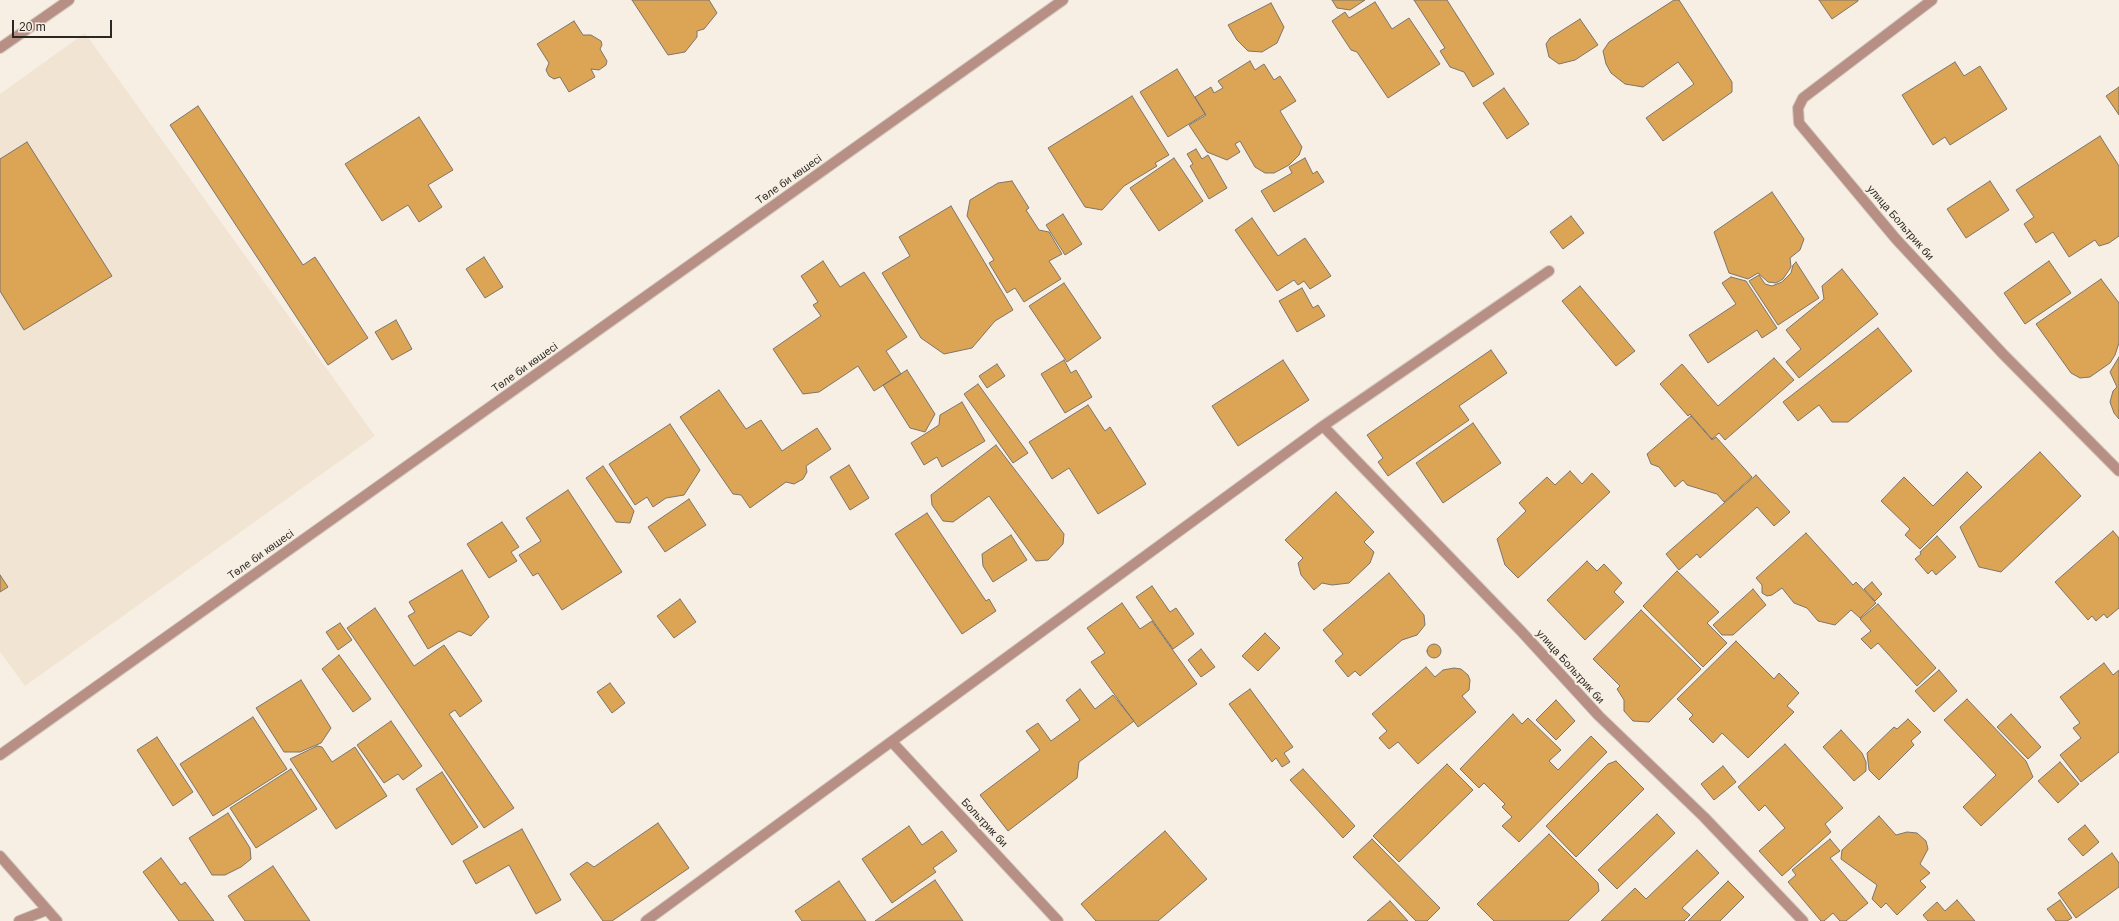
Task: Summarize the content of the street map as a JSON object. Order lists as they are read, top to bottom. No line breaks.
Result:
{"streets":{"street":["Төле би көшесі","улица Больтрик би","Больтрик би"]},"scale_bar":"20 m"}
